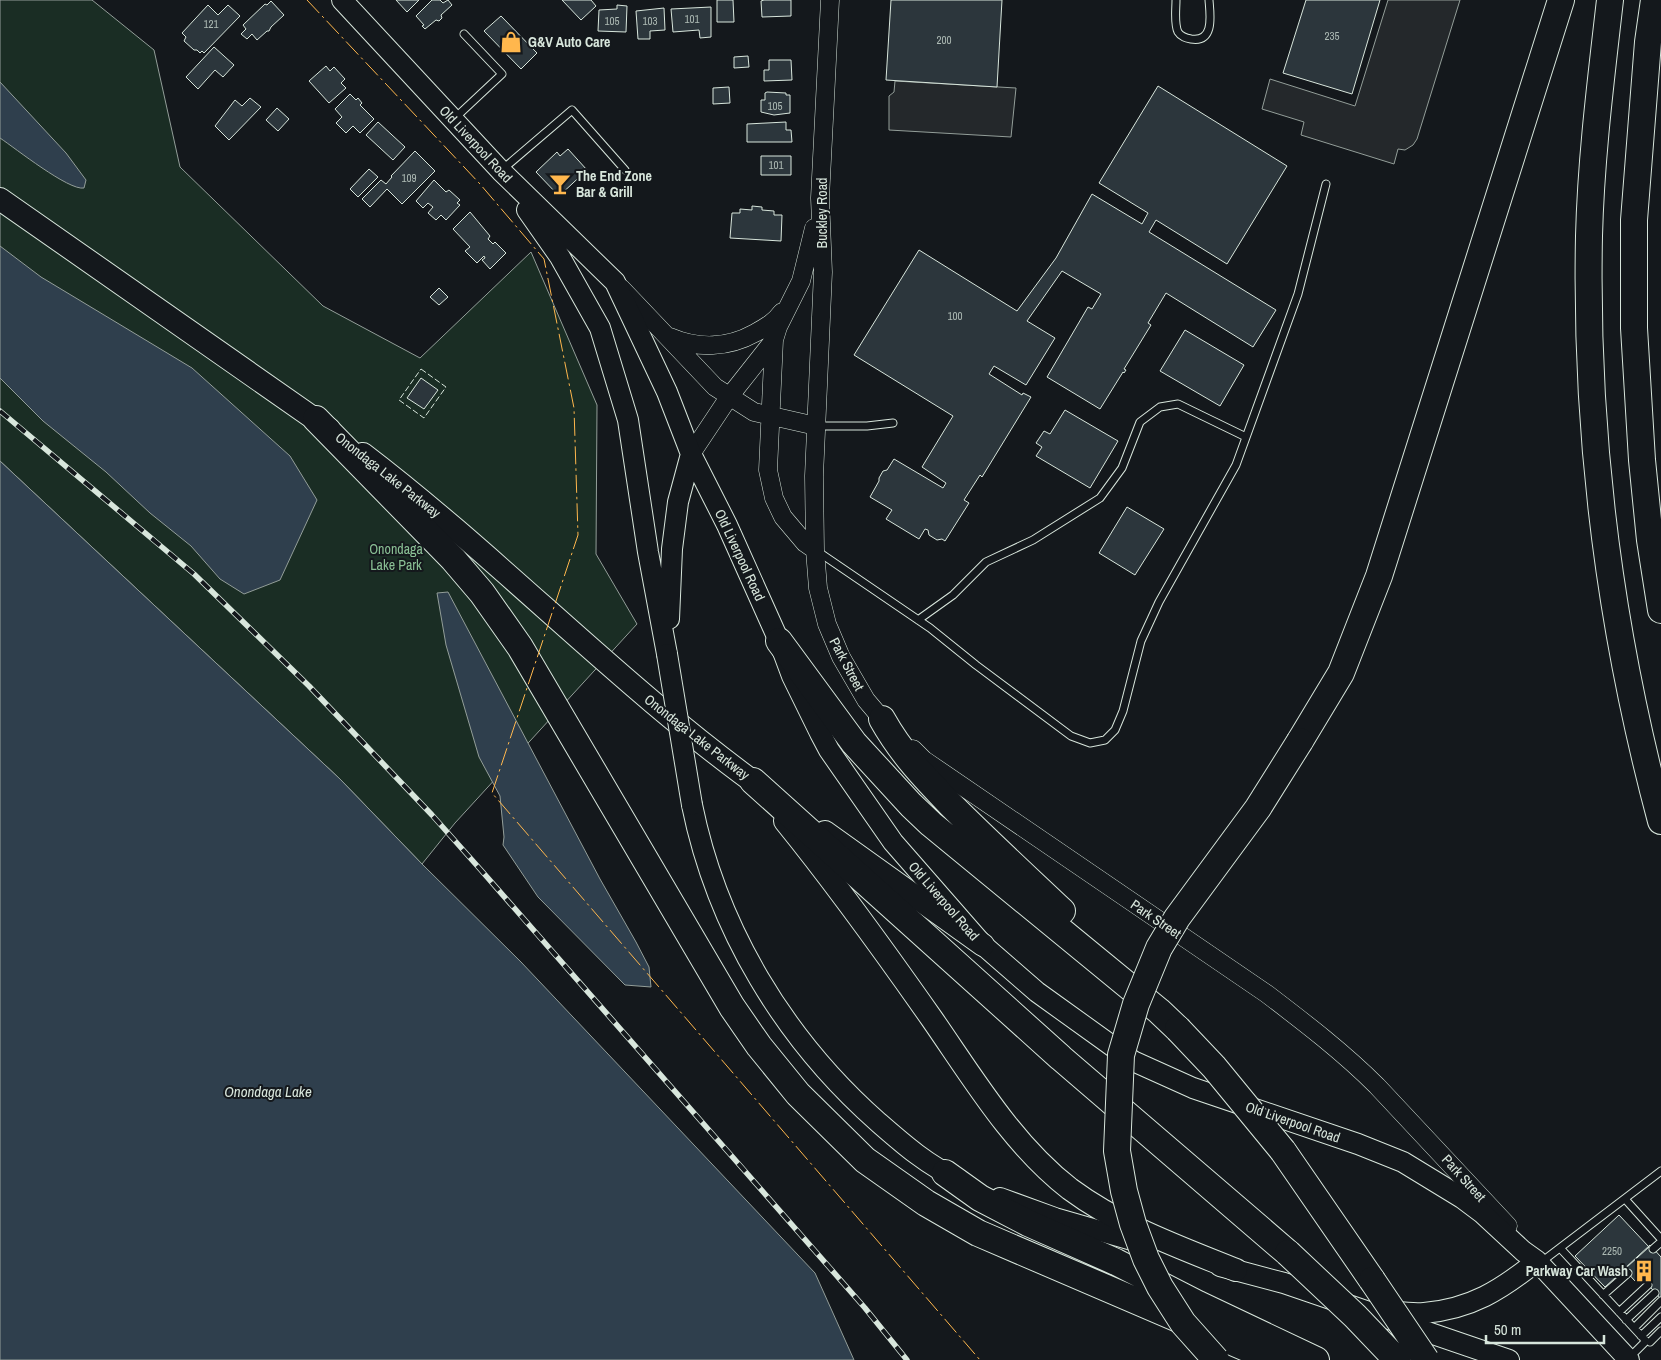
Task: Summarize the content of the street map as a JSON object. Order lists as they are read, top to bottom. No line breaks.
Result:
{"streets":{"main road":["Old Liverpool Road","Onondaga Lake Parkway","Park Street"],"street":["Buckley Road"]},"crossings":[["Old Liverpool Road","Buckley Road"],["Old Liverpool Road","Park Street"],["Buckley Road","Park Street"]],"water":["Onondaga Lake"],"parks":["Onondaga Lake Park"],"places":{"shop":["G&V Auto Care"],"bar":["The End Zone Bar & Grill"],"building":["Parkway Car Wash"]},"house_numbers":["101","105","103","121","235","200","105","101","109","100","2250"],"scale_bar":"50 m"}
